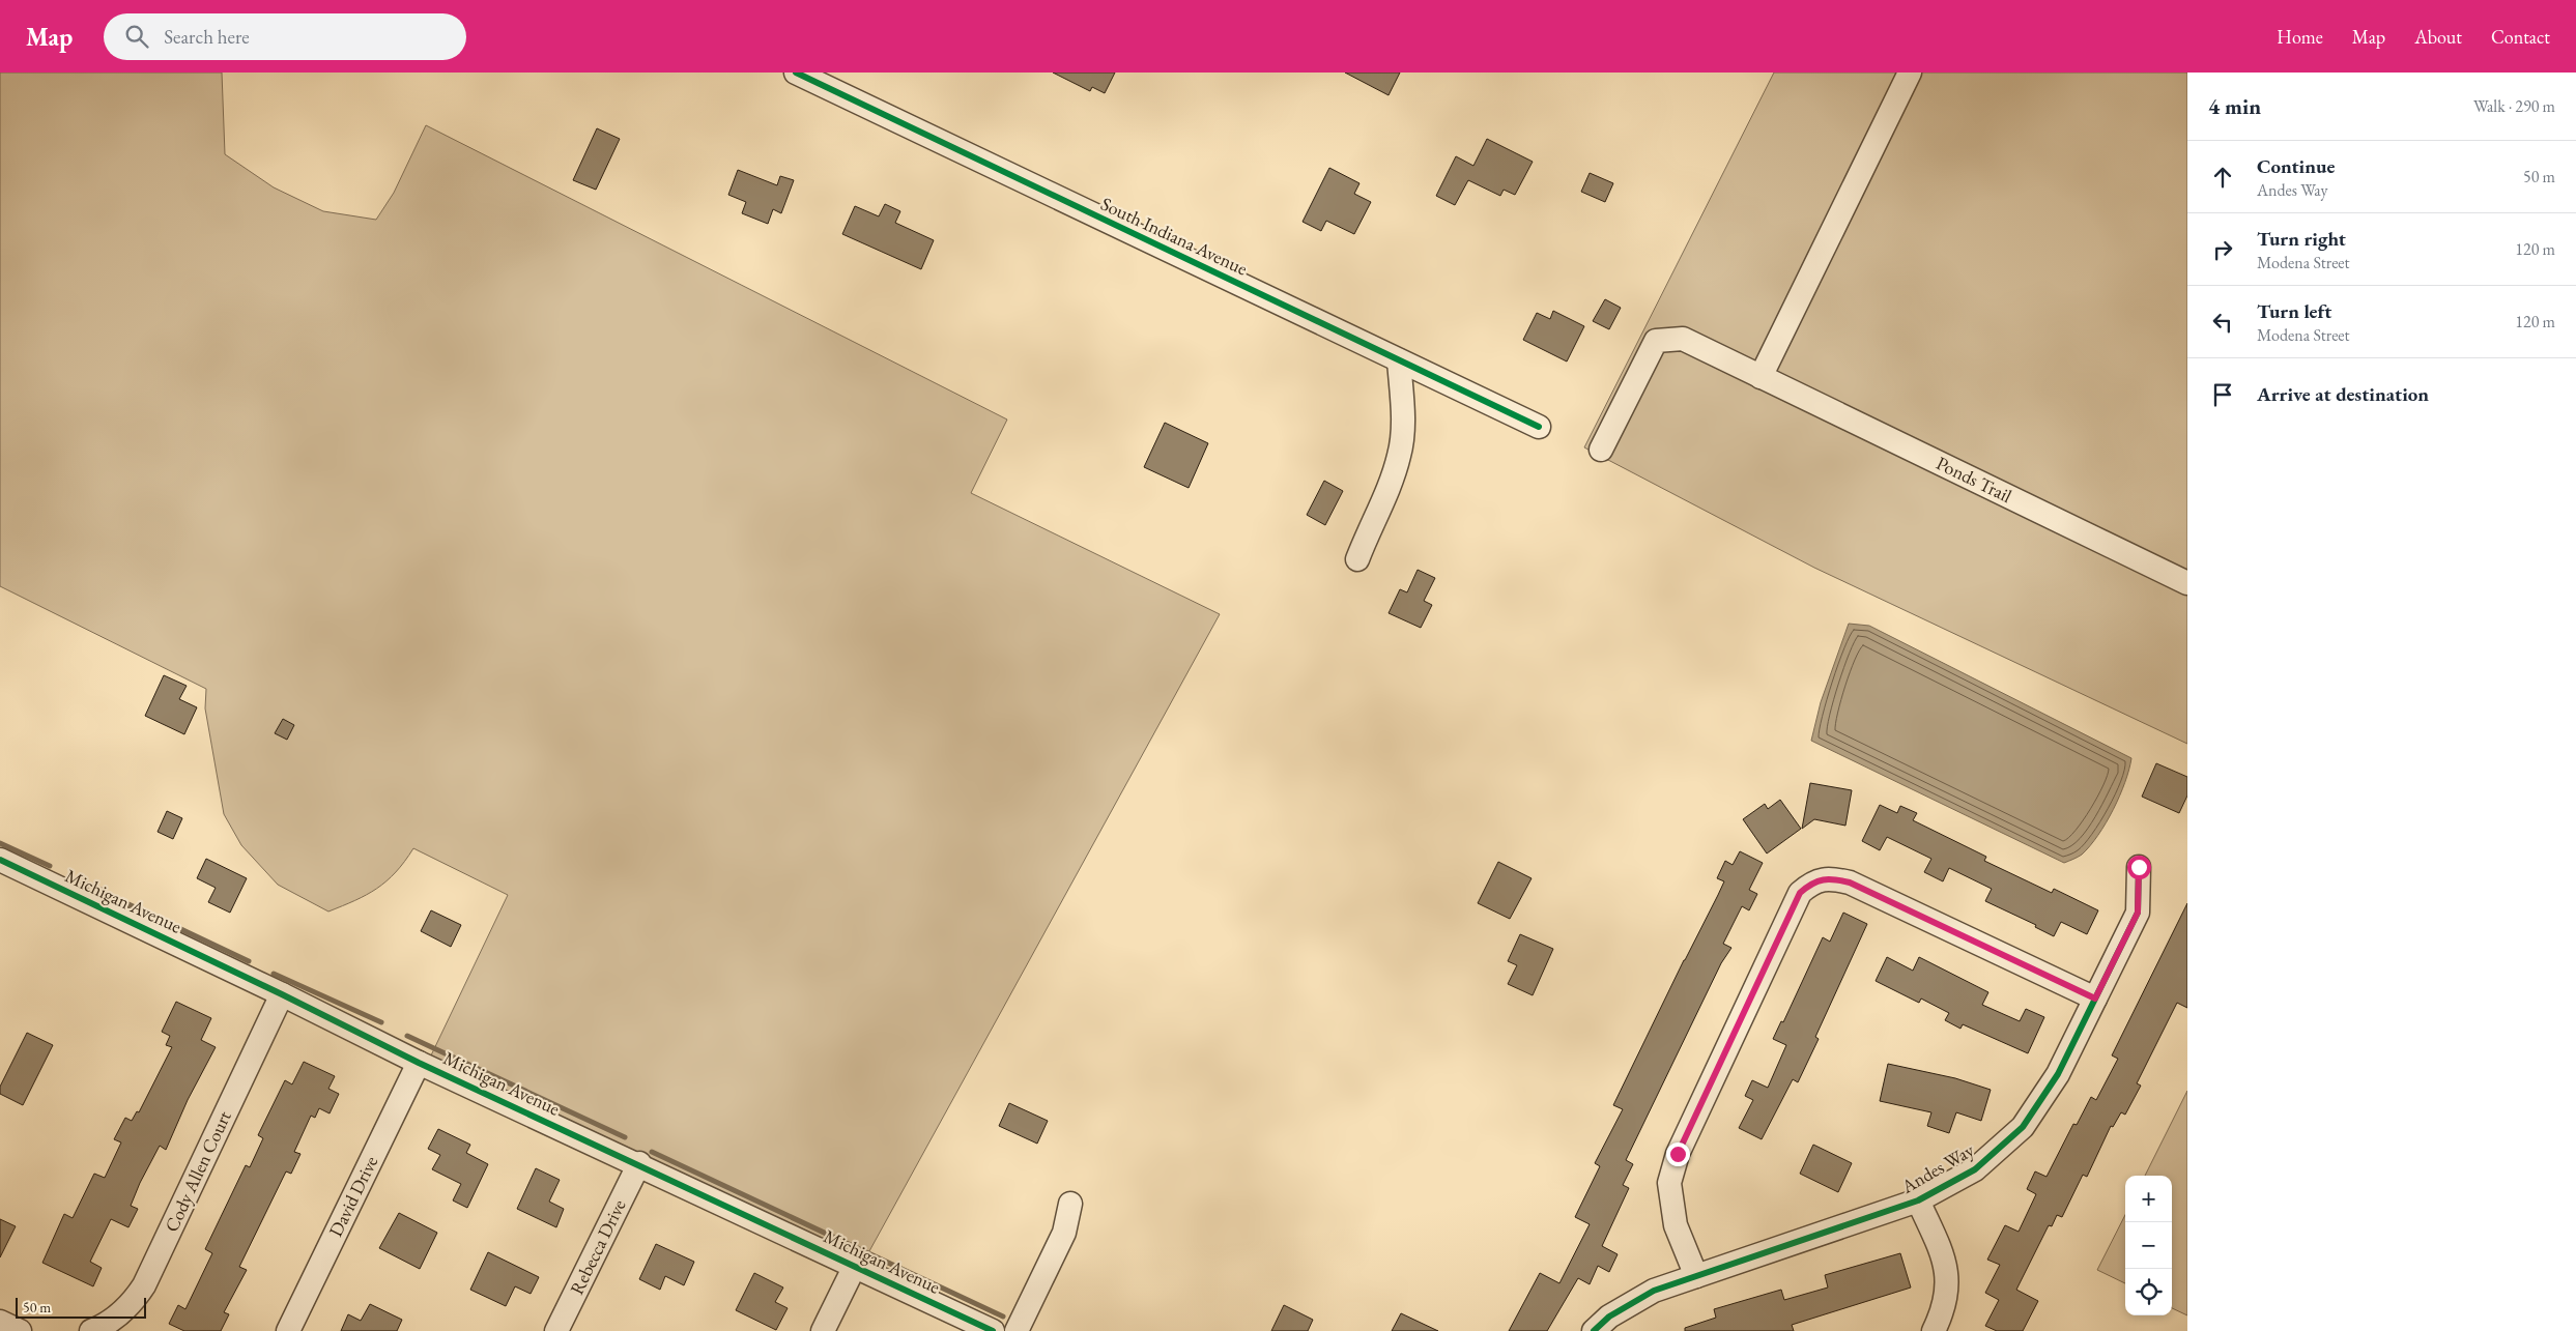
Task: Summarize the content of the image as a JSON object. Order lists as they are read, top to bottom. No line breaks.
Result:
{"streets":{"street":["South Indiana Avenue","Ponds Trail","Michigan Avenue","Andes Way","Cody Allen Court","David Drive","Rebecca Drive"]},"crossings":[["Michigan Avenue","Cody Allen Court"],["Michigan Avenue","David Drive"],["Michigan Avenue","Rebecca Drive"]],"scale_bar":"50 m","page":{"header":"Map","search":"Search here","nav":["Home","Map","About","Contact"],"heading":["4 min","Walk · 290 m"],"list":[["Continue","Andes Way","50 m"],["Turn right","Modena Street","120 m"],["Turn left","Modena Street","120 m"],"Arrive at destination"],"map_buttons":["+","−"],"scale":"50 m"}}
